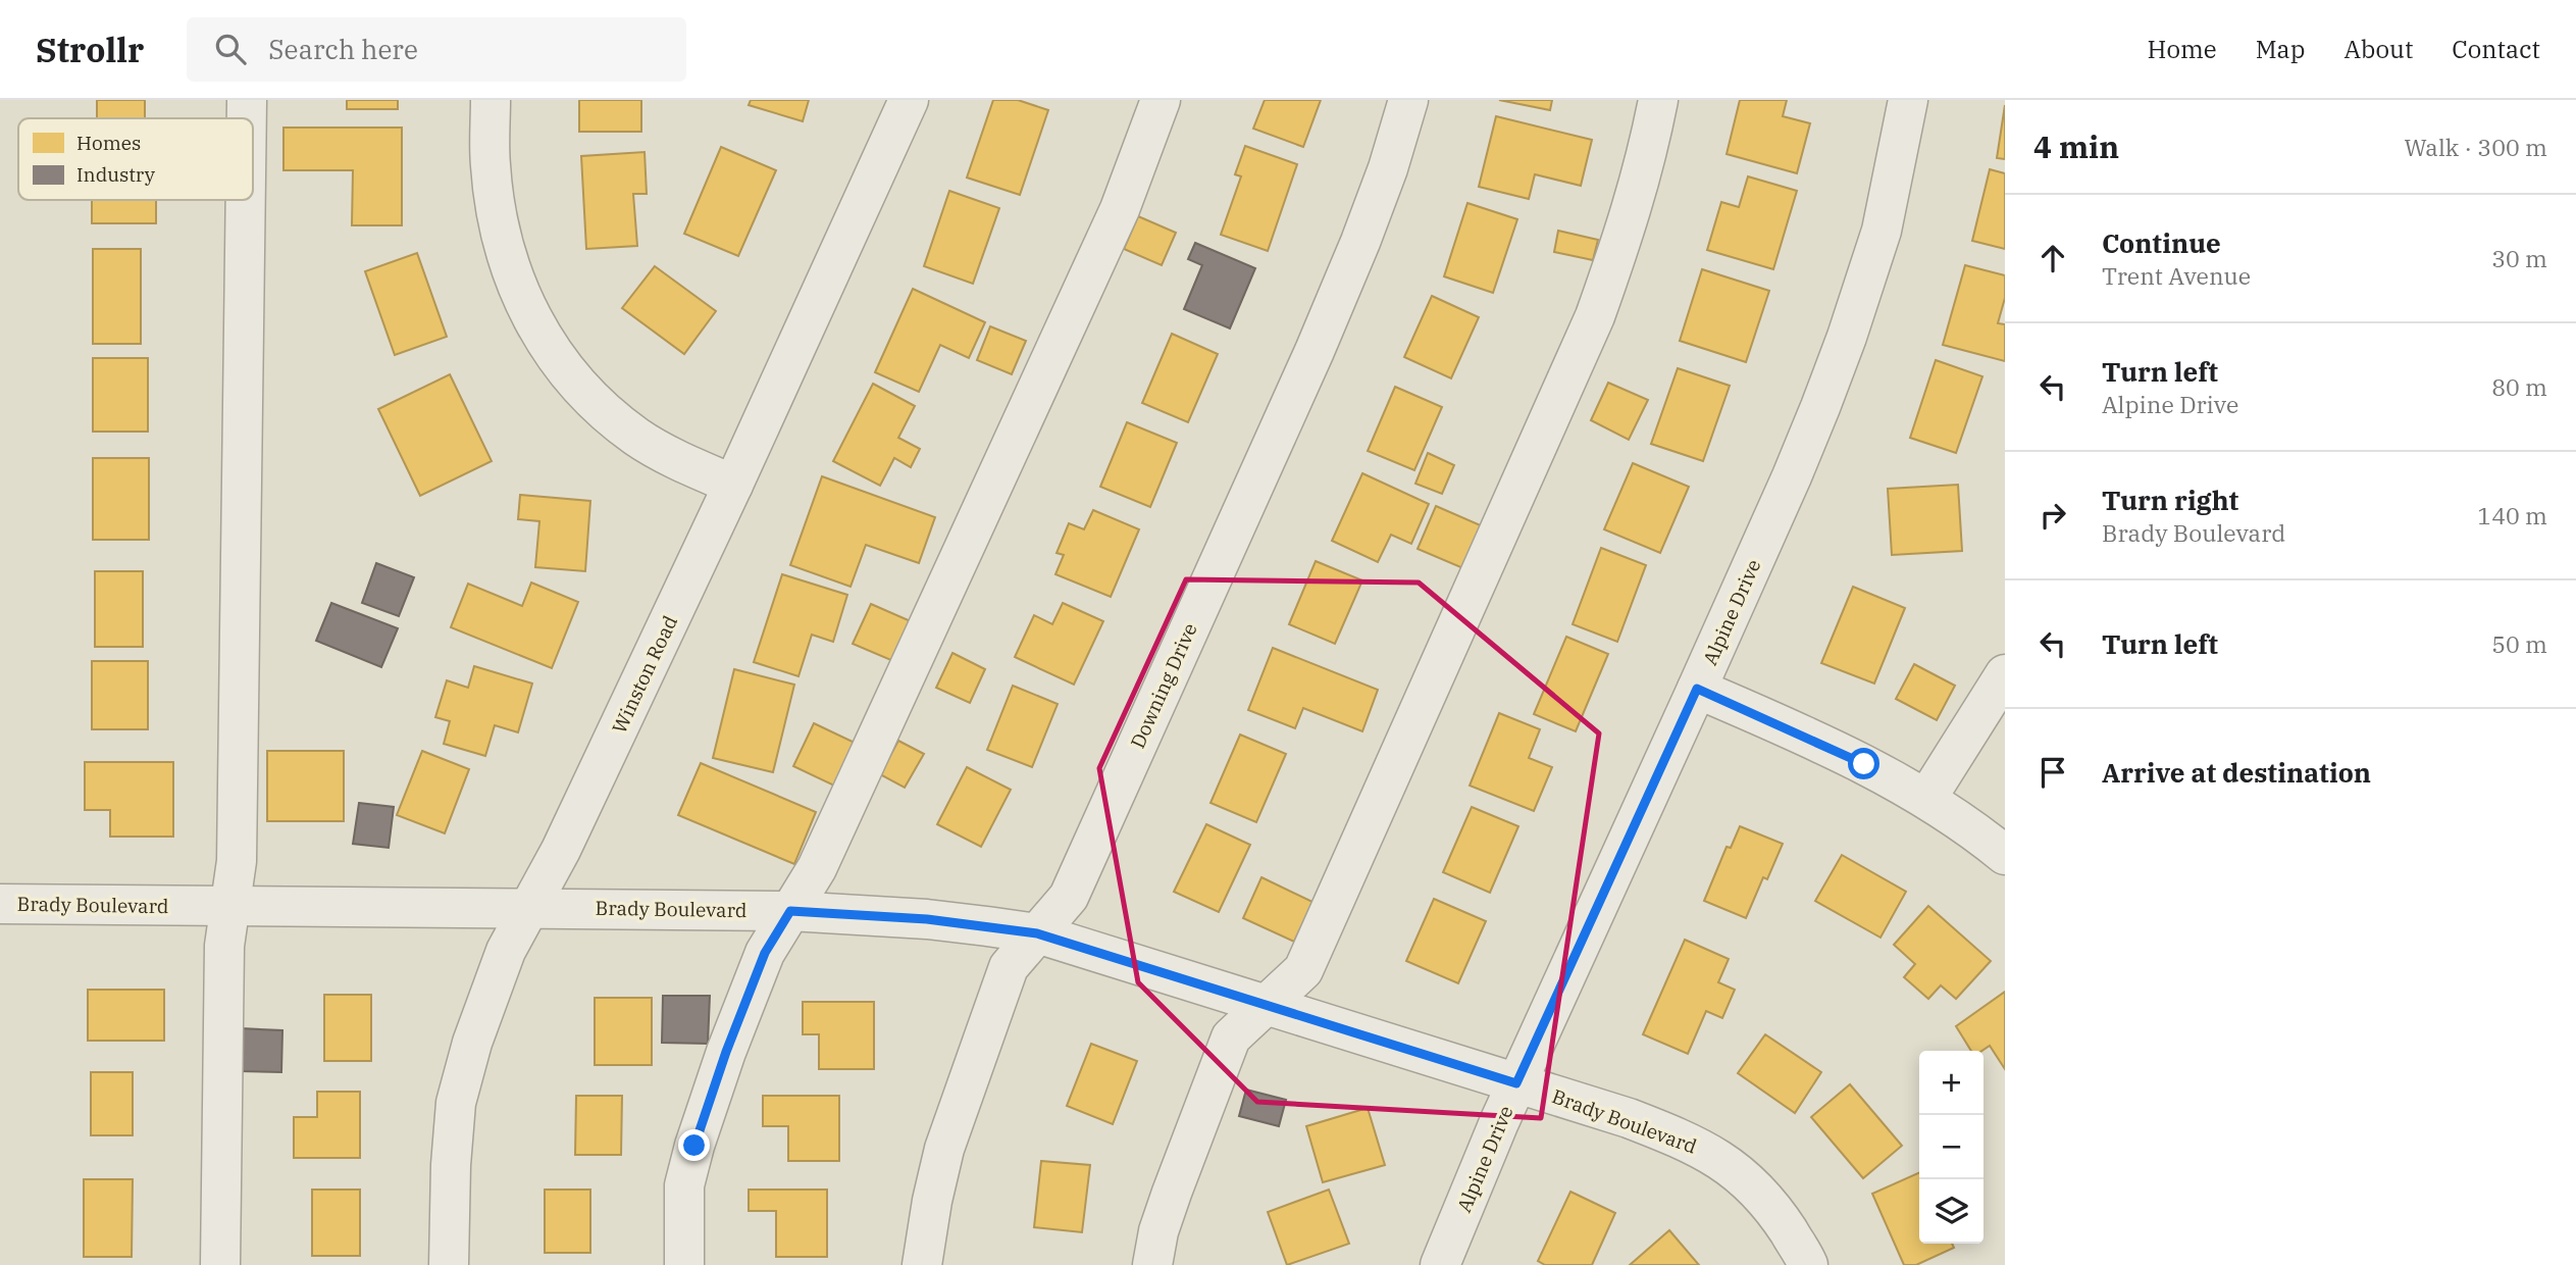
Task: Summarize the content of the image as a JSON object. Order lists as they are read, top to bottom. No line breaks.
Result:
{"streets":{"street":["Alpine Drive","Winston Road","Downing Drive","Brady Boulevard"]},"crossings":[["Alpine Drive","Brady Boulevard"],["Winston Road","Brady Boulevard"],["Downing Drive","Brady Boulevard"]],"legend":["Homes","Industry"],"page":{"header":"Strollr","search":"Search here","nav":["Home","Map","About","Contact"],"heading":["4 min","Walk · 300 m"],"list":[["Continue","Trent Avenue","30 m"],["Turn left","Alpine Drive","80 m"],["Turn right","Brady Boulevard","140 m"],["Turn left","50 m"],"Arrive at destination"],"map_buttons":["+","−"]}}
